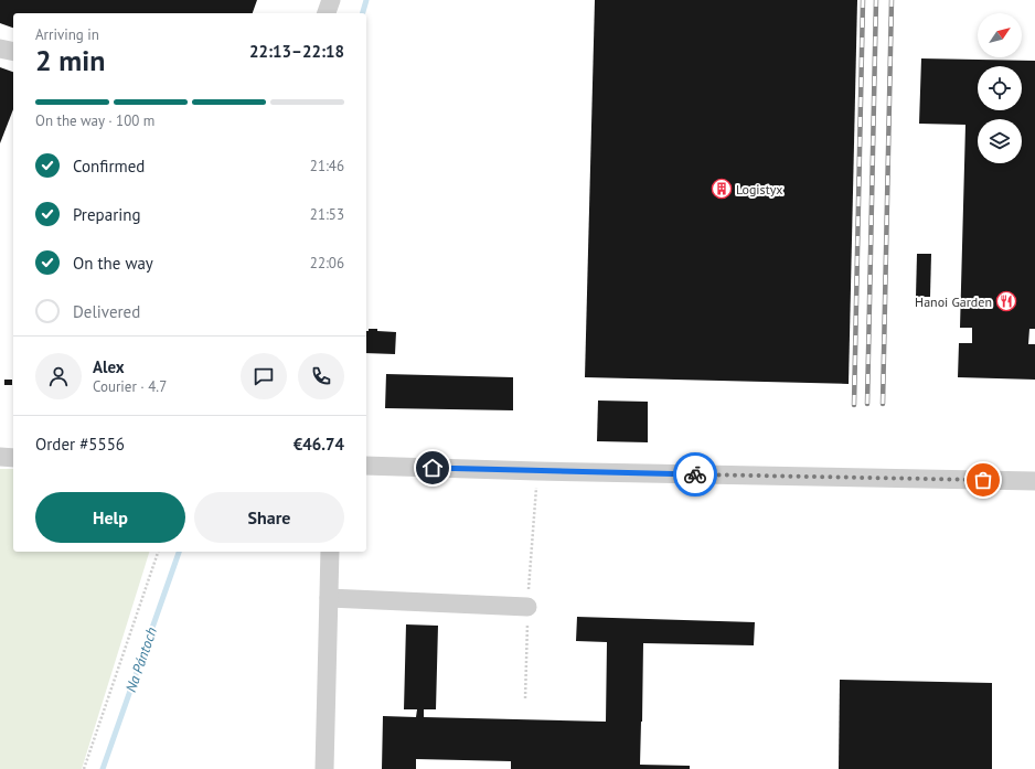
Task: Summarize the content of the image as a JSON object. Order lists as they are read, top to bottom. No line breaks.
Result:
{"water":["Na Pántoch"],"places":{"building":["Logistyx"],"restaurant":["Hanoi Garden"]},"north":"top right","page":{"heading":["2 min","Arriving in","22:13–22:18"],"panel":["Alex","Courier · 4.7","Order #5556","€46.74"],"bar":"On the way · 100 m","list":[["Confirmed","21:46"],["Preparing","21:53"],["On the way","22:06"],"Delivered"],"buttons":["Help","Share"]}}
